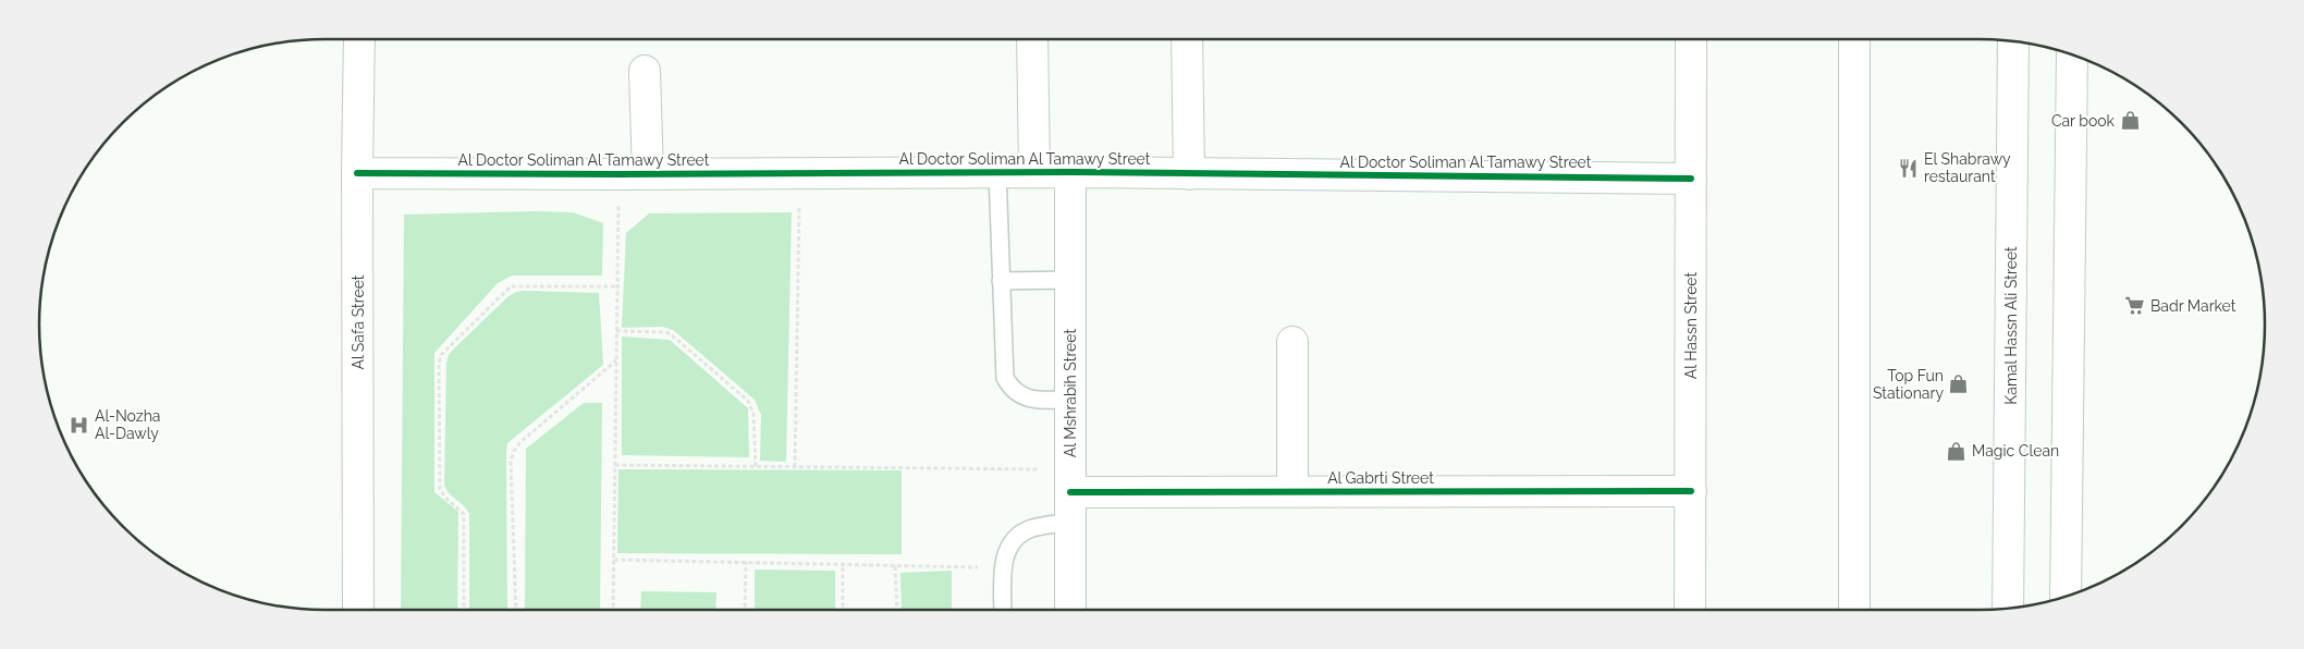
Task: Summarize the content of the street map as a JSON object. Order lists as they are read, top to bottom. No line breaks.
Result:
{"streets":{"street":["Al Doctor Soliman Al Tamawy Street","Al Safa Street","Al Hassn Street","Kamal Hassn Ali Street","Al Mshrabih Street","Al Gabrti Street"]},"crossings":[["Al Doctor Soliman Al Tamawy Street","Al Safa Street"],["Al Doctor Soliman Al Tamawy Street","Al Hassn Street"],["Al Doctor Soliman Al Tamawy Street","Al Mshrabih Street"],["Al Hassn Street","Al Gabrti Street"],["Al Mshrabih Street","Al Gabrti Street"]],"places":{"shop":["Car book","Top Fun Stationary","Magic Clean"],"restaurant":["El Shabrawy restaurant"],"supermarket":["Badr Market"],"hospital":["Al-Nozha Al-Dawly"]}}
